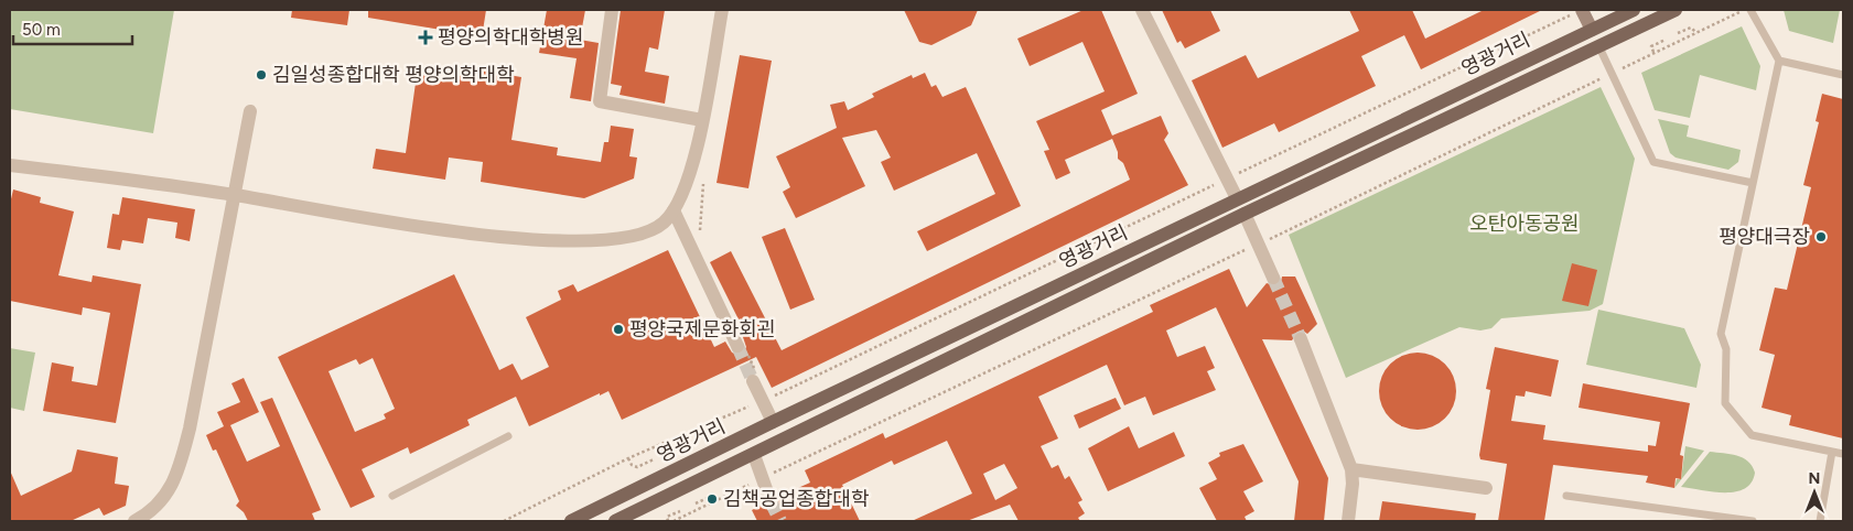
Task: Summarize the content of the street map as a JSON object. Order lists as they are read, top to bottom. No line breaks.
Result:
{"streets":{"main road":["영광거리"]},"parks":["오탄아동공원"],"places":{"health":["평양의학대학병원"],"other":["김일성종합대학 평양의학대학","평양대극장","평양국제문화회괸","김책공업종합대학"]},"scale_bar":"50 m","north":"top"}
